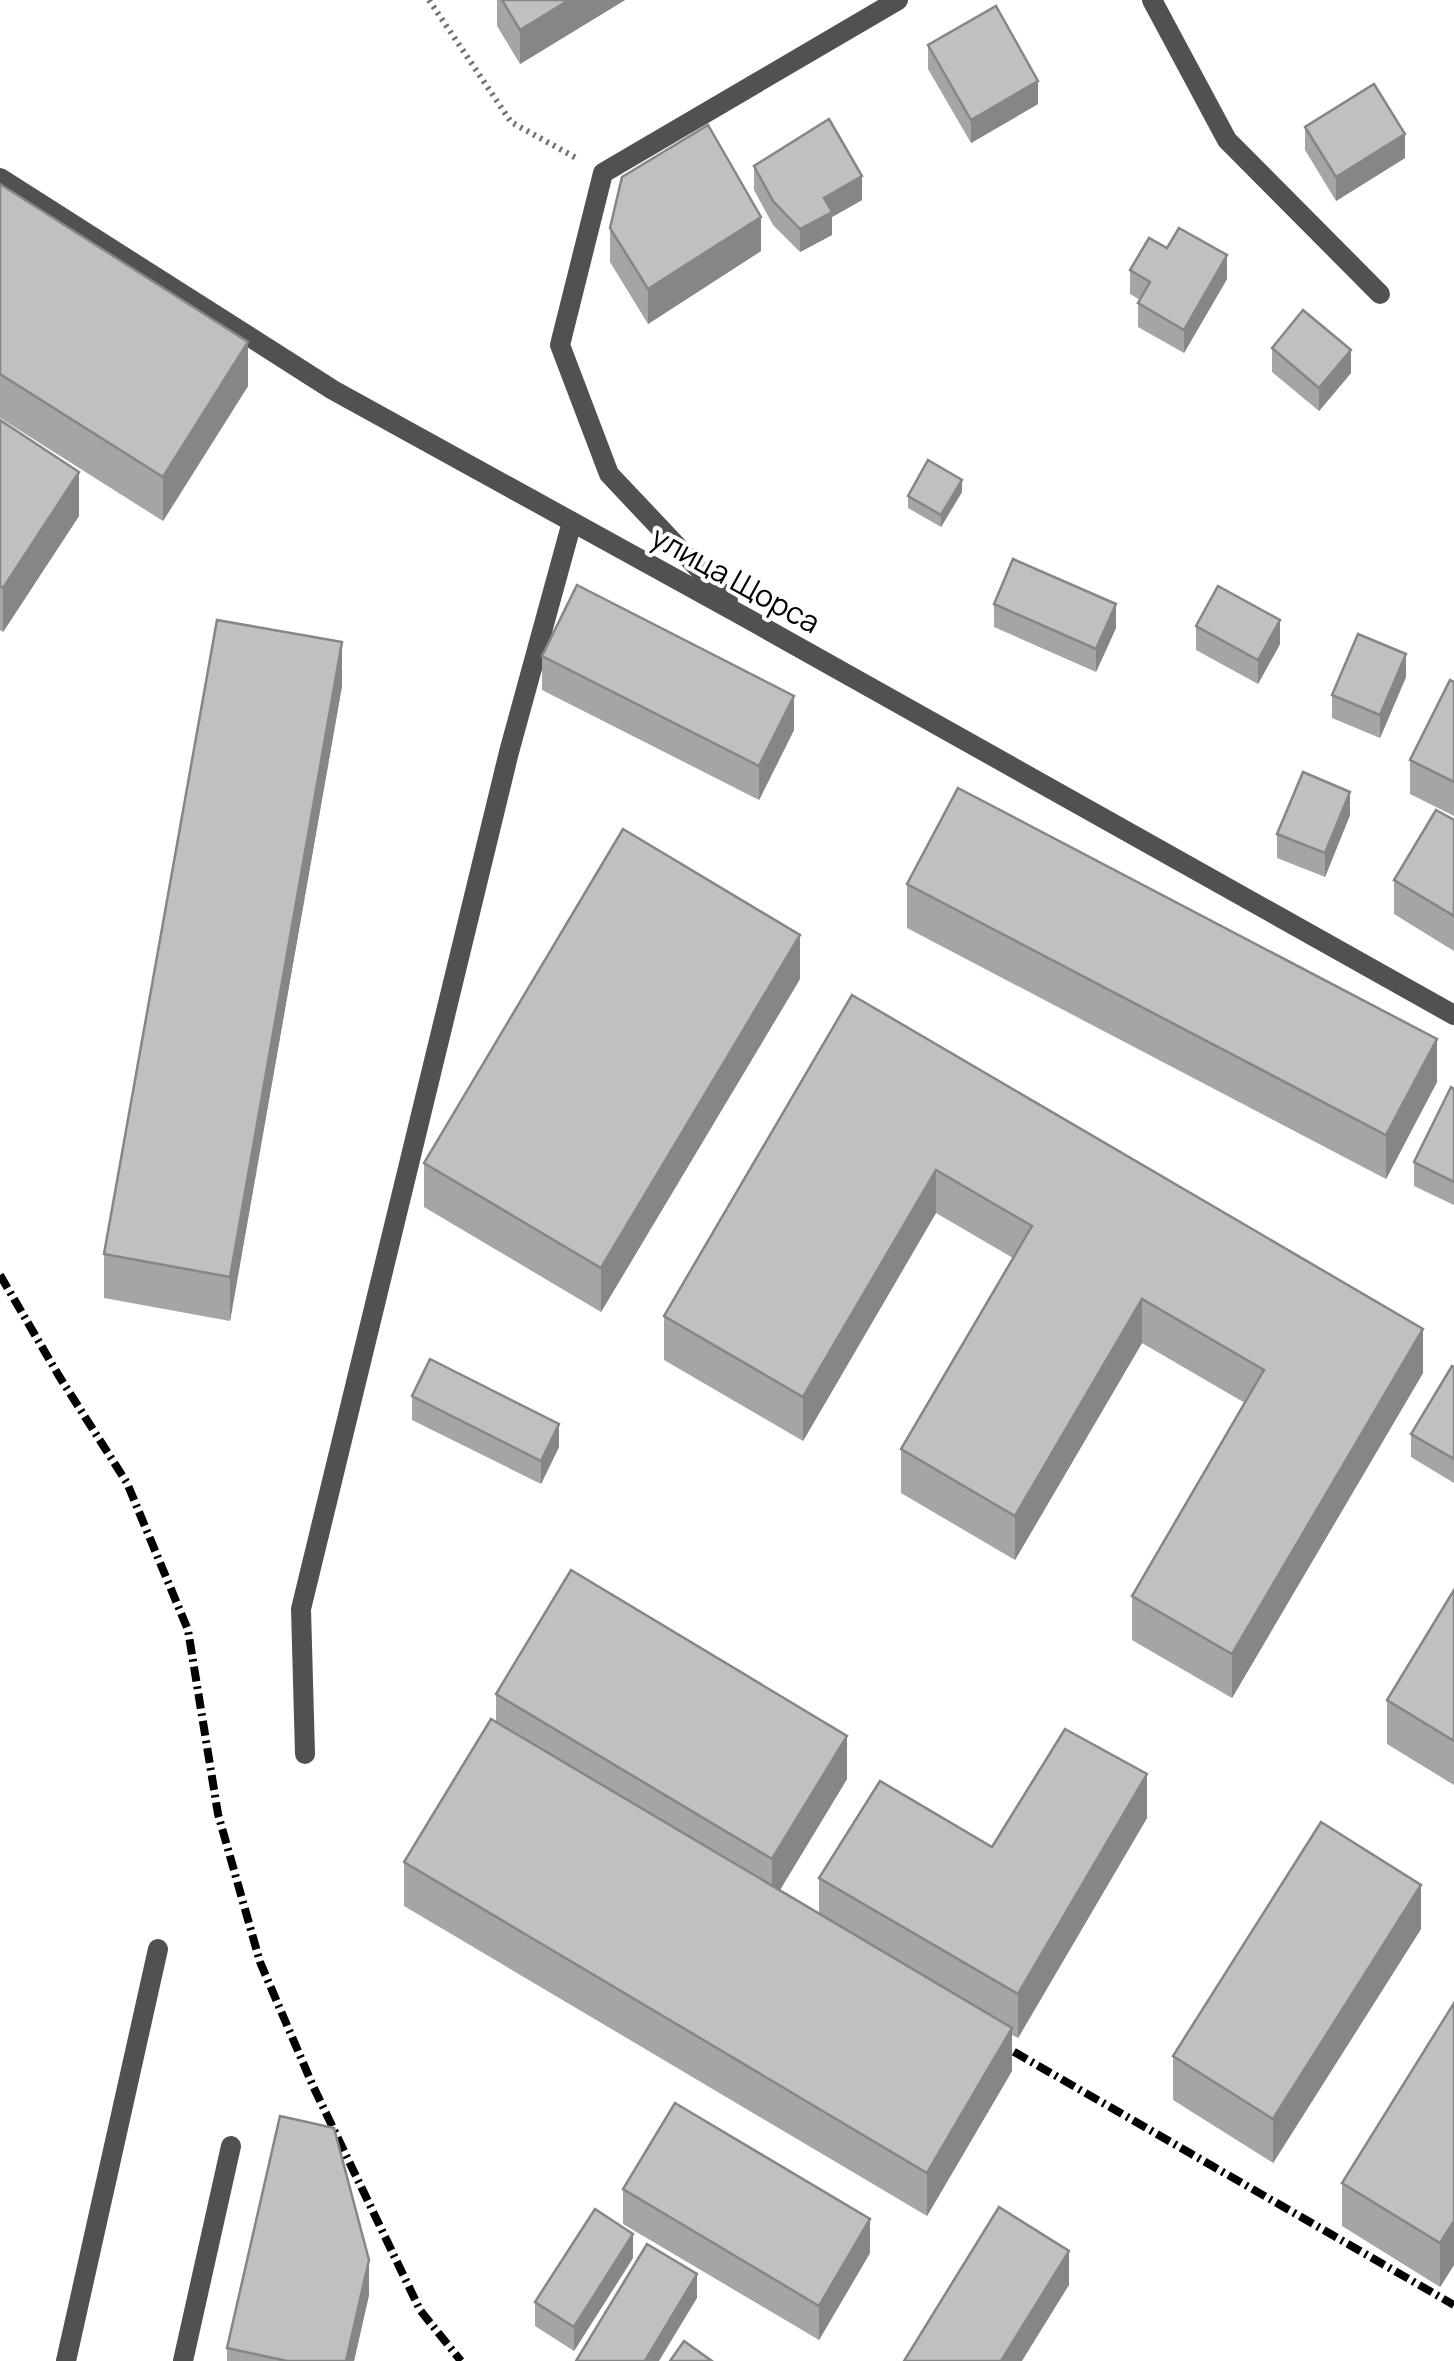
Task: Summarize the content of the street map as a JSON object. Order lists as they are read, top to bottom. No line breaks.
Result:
{"streets":{"street":["улица Щорса"]}}
